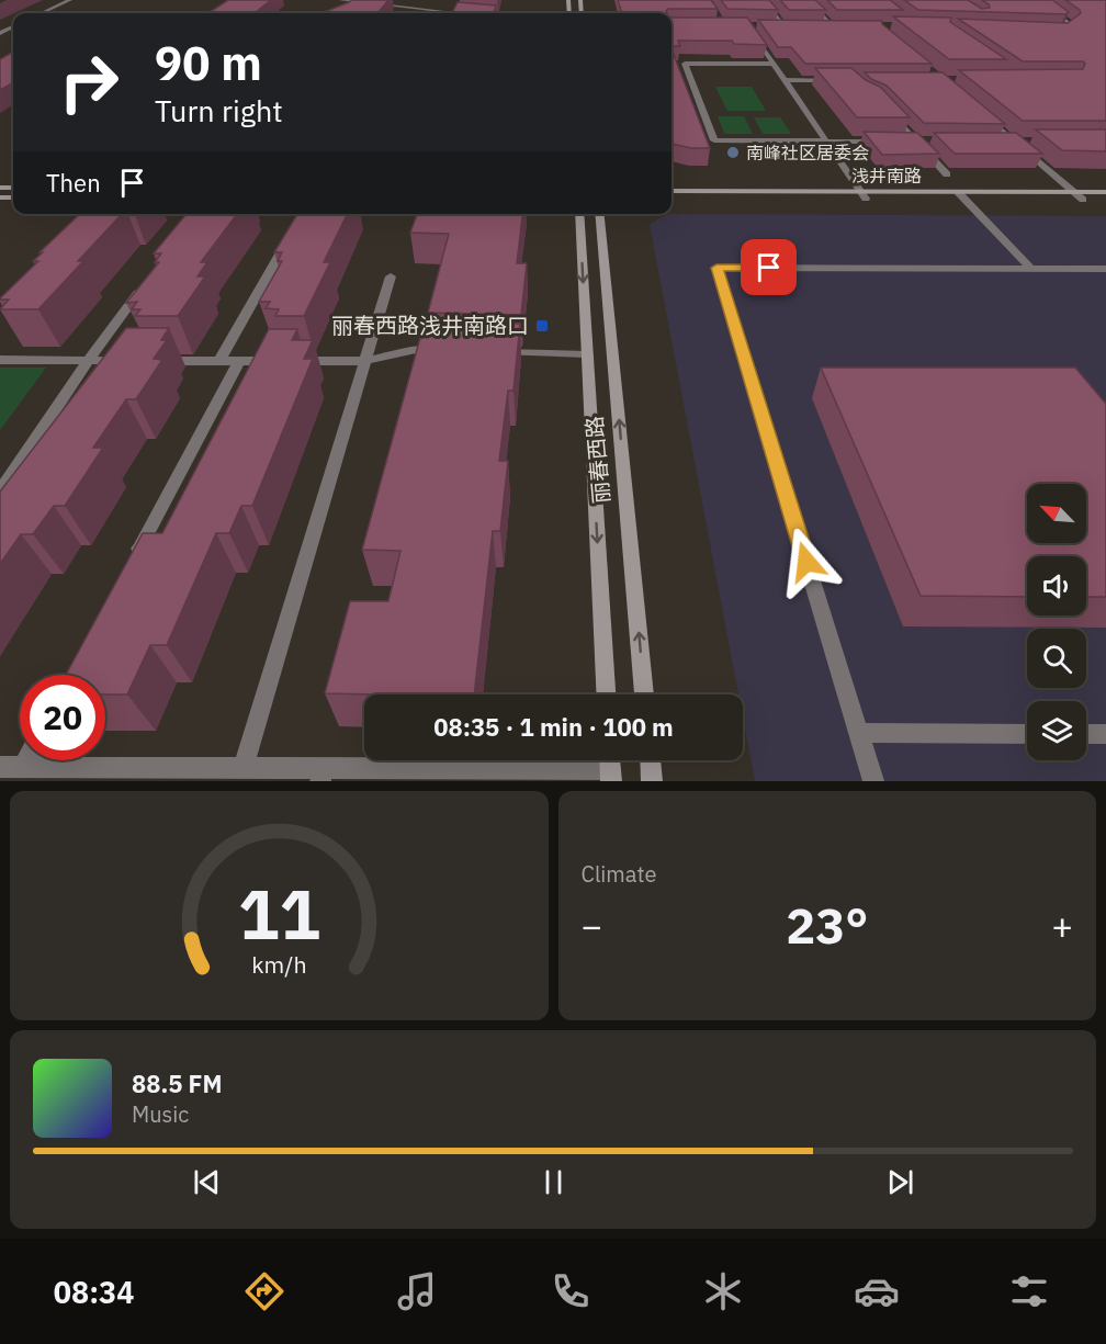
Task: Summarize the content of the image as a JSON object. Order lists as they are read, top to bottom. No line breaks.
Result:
{"streets":{"main road":["浅井南路","丽春西路"]},"places":{"other":["南峰社区居委会"],"transit":["丽春西路浅井南路口"]},"north":"top left","page":{"turn":["90 m","Turn right"],"then":"Then","limit":"20","trip":"08:35 · 1 min · 100 m","tile":"Climate","heat":["−","23°","+"],"song":["88.5 FM","Music"],"tabs":"08:34","gauge":["11","km/h"]}}
